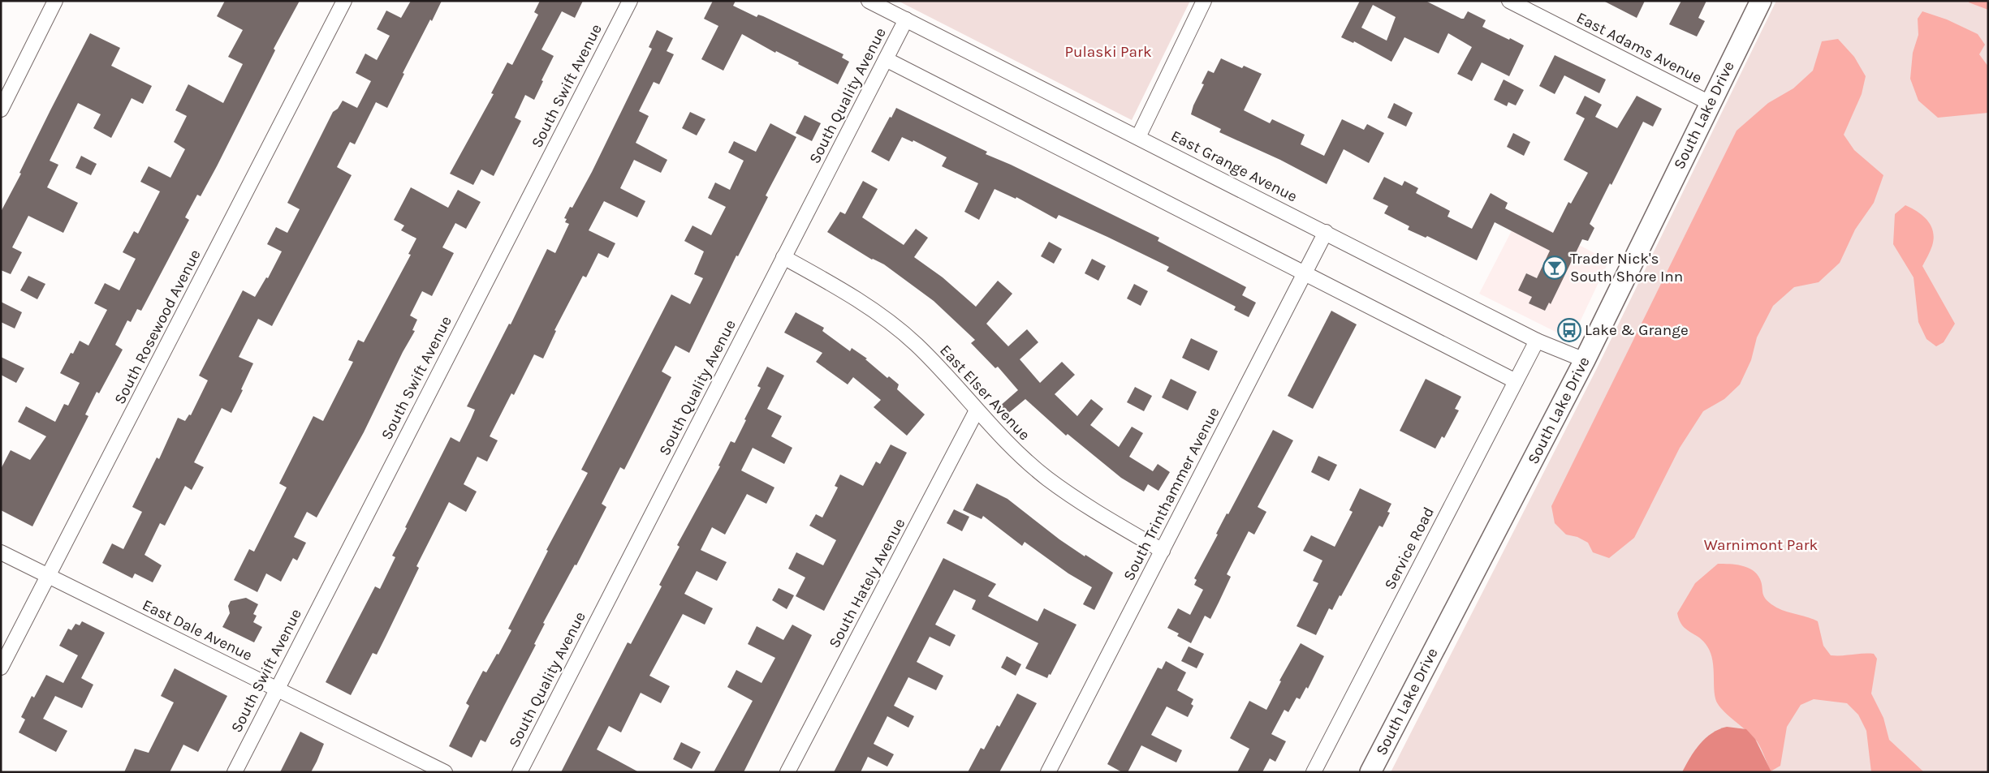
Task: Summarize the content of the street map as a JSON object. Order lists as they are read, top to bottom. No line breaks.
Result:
{"streets":{"main road":["South Lake Drive"],"street":["East Adams Avenue","South Swift Avenue","South Quality Avenue","East Grange Avenue","South Rosewood Avenue","East Elser Avenue","South Trinthammer Avenue","Service Road","South Hately Avenue","East Dale Avenue"]},"crossings":[["East Adams Avenue","South Lake Drive"],["South Swift Avenue","East Dale Avenue"],["South Quality Avenue","East Grange Avenue"],["South Quality Avenue","East Elser Avenue"],["South Lake Drive","East Grange Avenue"],["East Grange Avenue","South Trinthammer Avenue"],["East Grange Avenue","Service Road"],["South Rosewood Avenue","East Dale Avenue"],["East Elser Avenue","South Trinthammer Avenue"],["East Elser Avenue","South Hately Avenue"]],"parks":["Pulaski Park","Warnimont Park"],"places":{"bar":["Trader Nick's South Shore Inn"],"bus stop":["Lake & Grange"]}}
